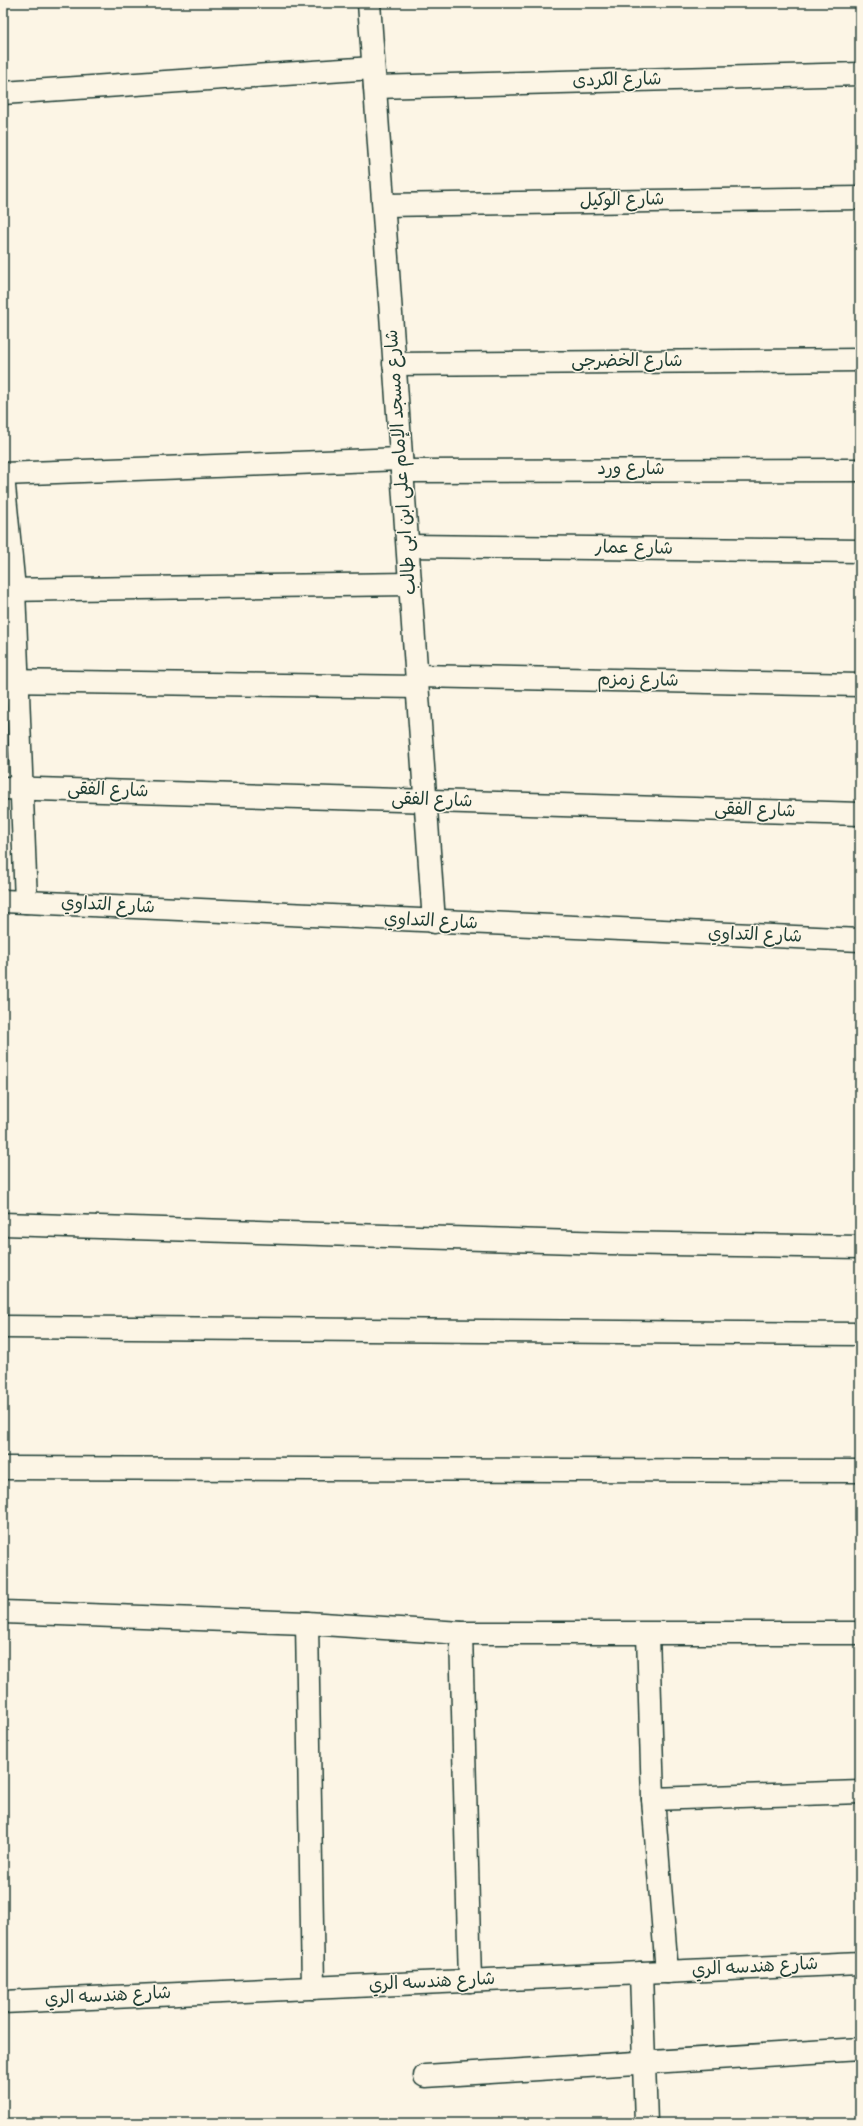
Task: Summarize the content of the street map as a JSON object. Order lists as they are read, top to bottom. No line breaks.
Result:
{"streets":{"street":["شارع الكردى","شارع الوكيل","شارع الخضرجى","شارع مسجد الإمام على ابن ابى طالب","شارع ورد","شارع عمار","شارع زمزم","شارع الفقى","شارع التداوي","شارع هندسه الري"]},"crossings":[["شارع الكردى","شارع مسجد الإمام على ابن ابى طالب"],["شارع الوكيل","شارع مسجد الإمام على ابن ابى طالب"],["شارع الخضرجى","شارع مسجد الإمام على ابن ابى طالب"],["شارع مسجد الإمام على ابن ابى طالب","شارع ورد"],["شارع مسجد الإمام على ابن ابى طالب","شارع عمار"],["شارع مسجد الإمام على ابن ابى طالب","شارع زمزم"],["شارع مسجد الإمام على ابن ابى طالب","شارع الفقى"],["شارع مسجد الإمام على ابن ابى طالب","شارع التداوي"]]}
